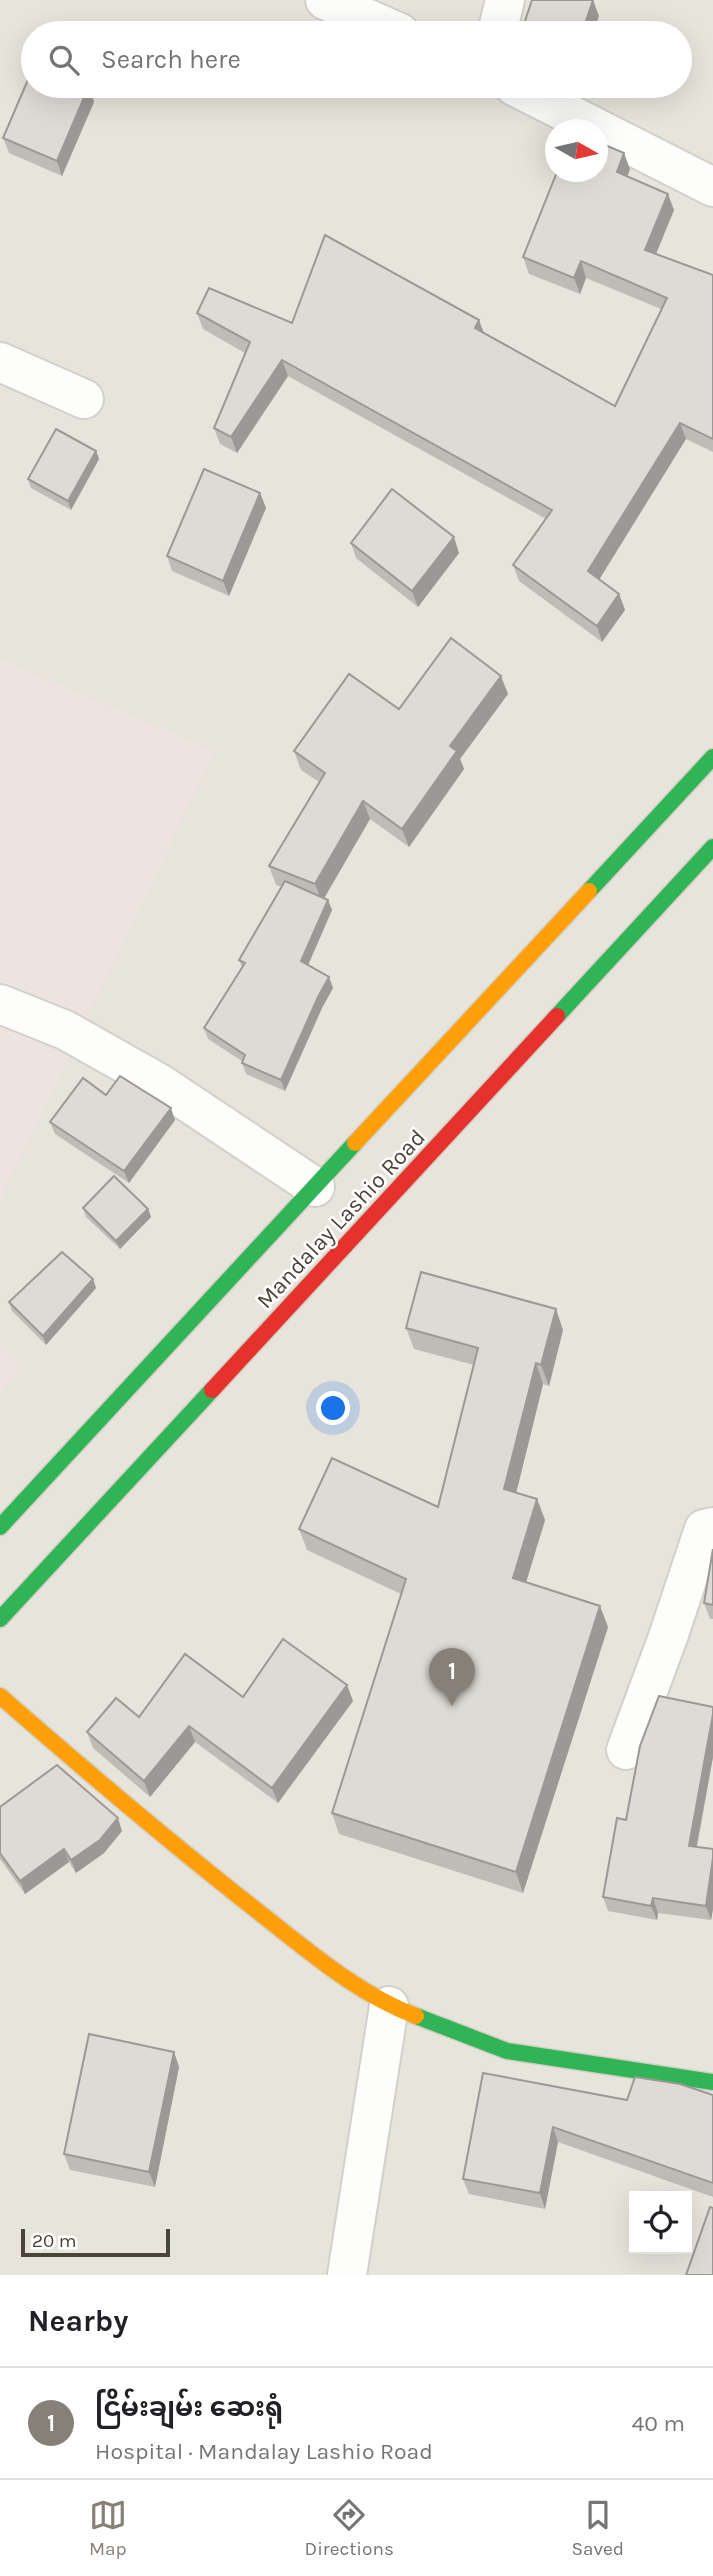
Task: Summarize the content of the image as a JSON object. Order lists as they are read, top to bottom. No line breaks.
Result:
{"streets":{"main road":["Mandalay Lashio Road"]},"scale_bar":"20 m","north":"right","page":{"search":"Search here","pins":"1","scale":"20 m","heading":"Nearby","list":[{"mark":"1","name":"ငြိမ်းချမ်း ဆေးရုံ","note":"Hospital · Mandalay Lashio Road","value":"40 m"}],"nav":["Map","Directions","Saved"]}}
